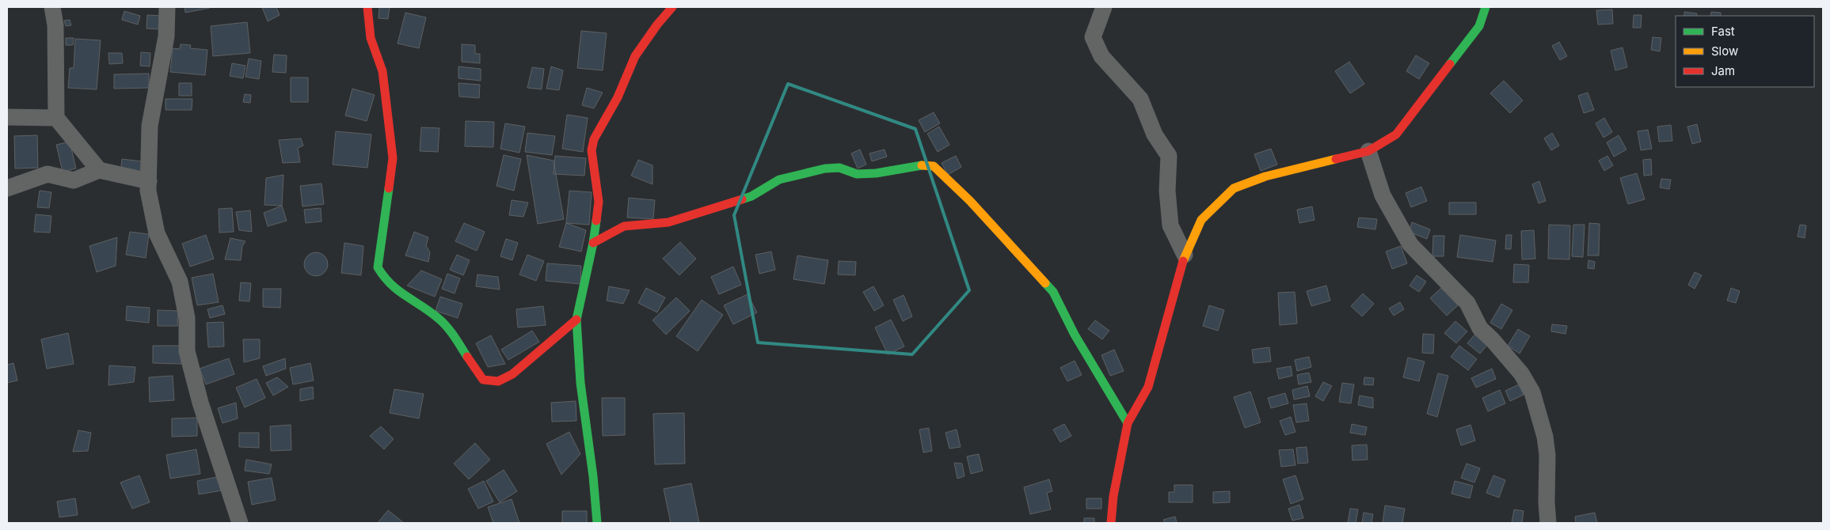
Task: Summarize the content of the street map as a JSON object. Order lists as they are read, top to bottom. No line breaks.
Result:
{"legend":["Fast","Slow","Jam"]}
